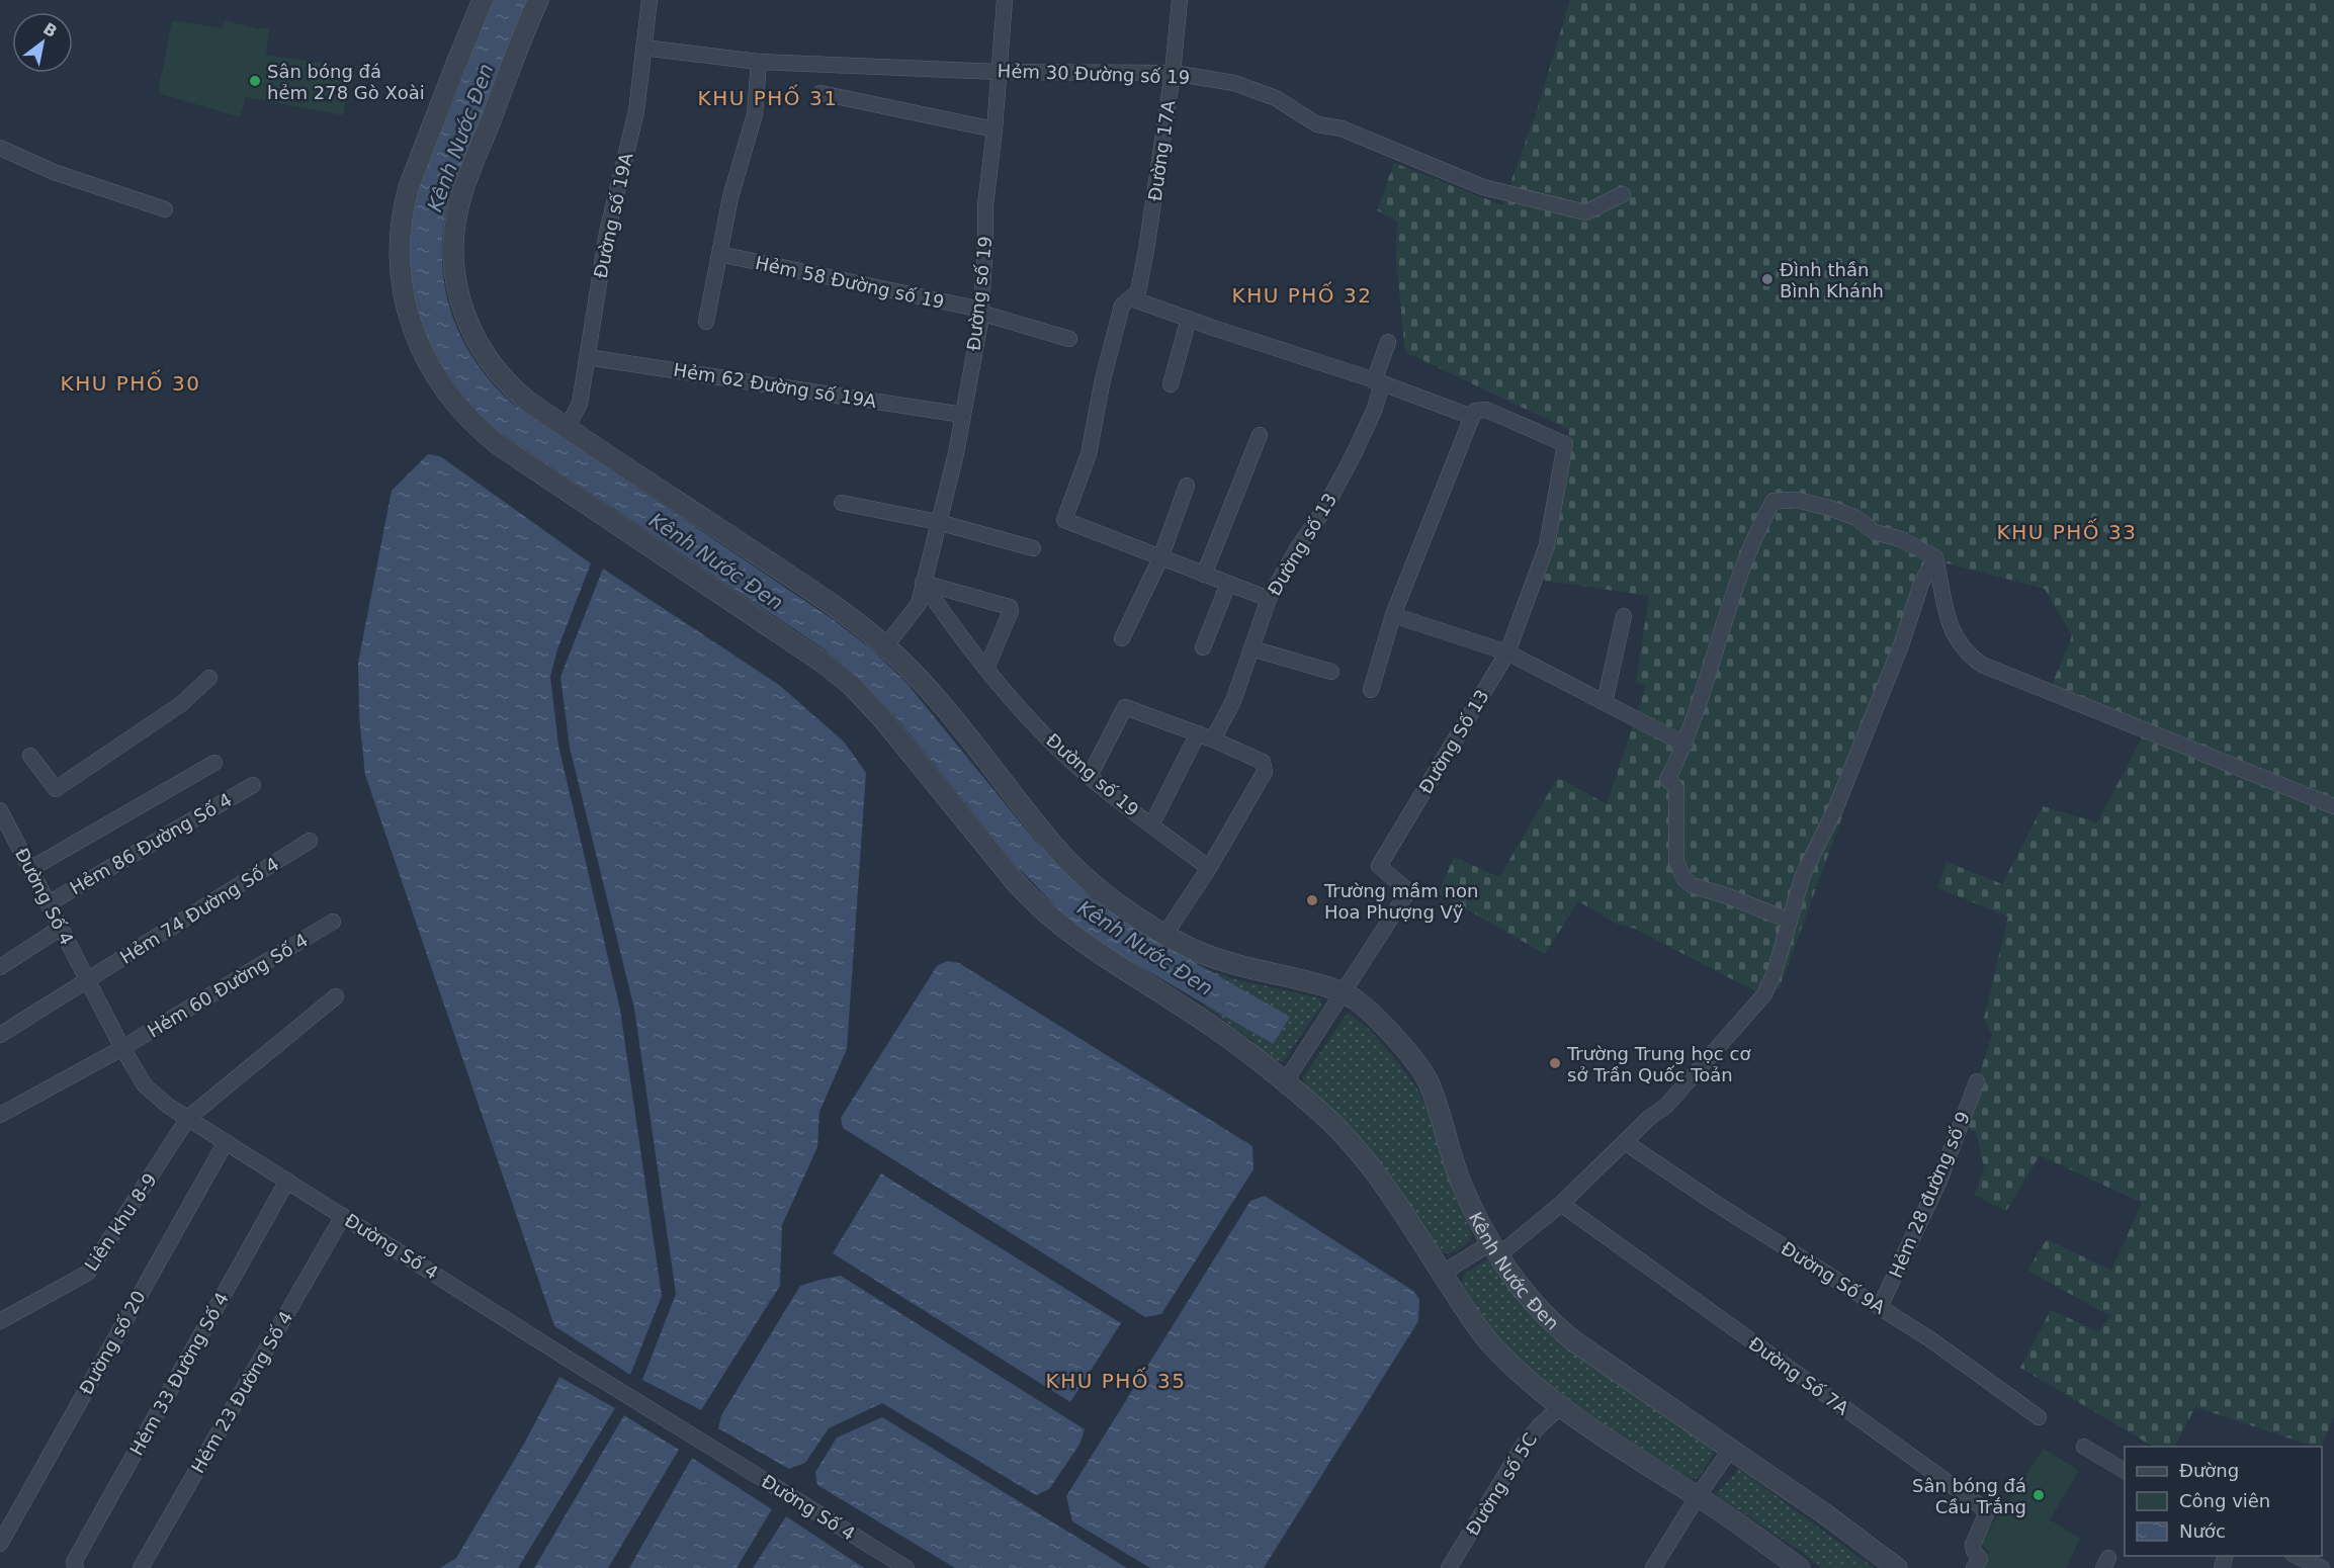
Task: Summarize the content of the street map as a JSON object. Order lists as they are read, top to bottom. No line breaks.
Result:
{"streets":{"street":["Hẻm 30 Đường số 19","Đường 17A","Đường số 19A","Hẻm 58 Đường số 19","Đường số 19","Hẻm 62 Đường số 19A","Đường số 13","Đường Số 13","Hẻm 86 Đường Số 4","Đường Số 4","Hẻm 74 Đường Số 4","Hẻm 60 Đường Số 4","Hẻm 28 đường số 9","Liên khu 8-9","Kênh Nước Đen","Đường Số 9A","Đường số 20","Hẻm 33 Đường Số 4","Đường Số 7A","Hẻm 23 Đường Số 4","Đường số 5C"]},"crossings":[["Hẻm 30 Đường số 19","Đường 17A"],["Hẻm 30 Đường số 19","Đường số 19A"],["Hẻm 30 Đường số 19","Đường số 19"],["Đường số 19A","Hẻm 62 Đường số 19A"],["Đường số 19A","Kênh Nước Đen"],["Hẻm 58 Đường số 19","Đường số 19"],["Đường số 19","Hẻm 62 Đường số 19A"],["Đường số 19","Kênh Nước Đen"],["Đường Số 13","Kênh Nước Đen"],["Hẻm 86 Đường Số 4","Đường Số 4"],["Đường Số 4","Hẻm 74 Đường Số 4"],["Đường Số 4","Hẻm 60 Đường Số 4"],["Đường Số 4","Liên khu 8-9"],["Đường Số 4","Đường số 20"],["Đường Số 4","Hẻm 33 Đường Số 4"],["Đường Số 4","Hẻm 23 Đường Số 4"],["Hẻm 28 đường số 9","Đường Số 9A"]],"districts":["KHU PHỐ 31","KHU PHỐ 32","KHU PHỐ 30","KHU PHỐ 33","KHU PHỐ 35"],"water":["Kênh Nước Đen"],"places":["Sân bóng đá hẻm 278 Gò Xoài","Đình thần Bình Khánh","Trường mầm non Hoa Phượng Vỹ","Trường Trung học cơ sở Trần Quốc Toản","Sân bóng đá Cầu Trắng"],"legend":["Đường","Công viên","Nước"],"north":"top right"}
